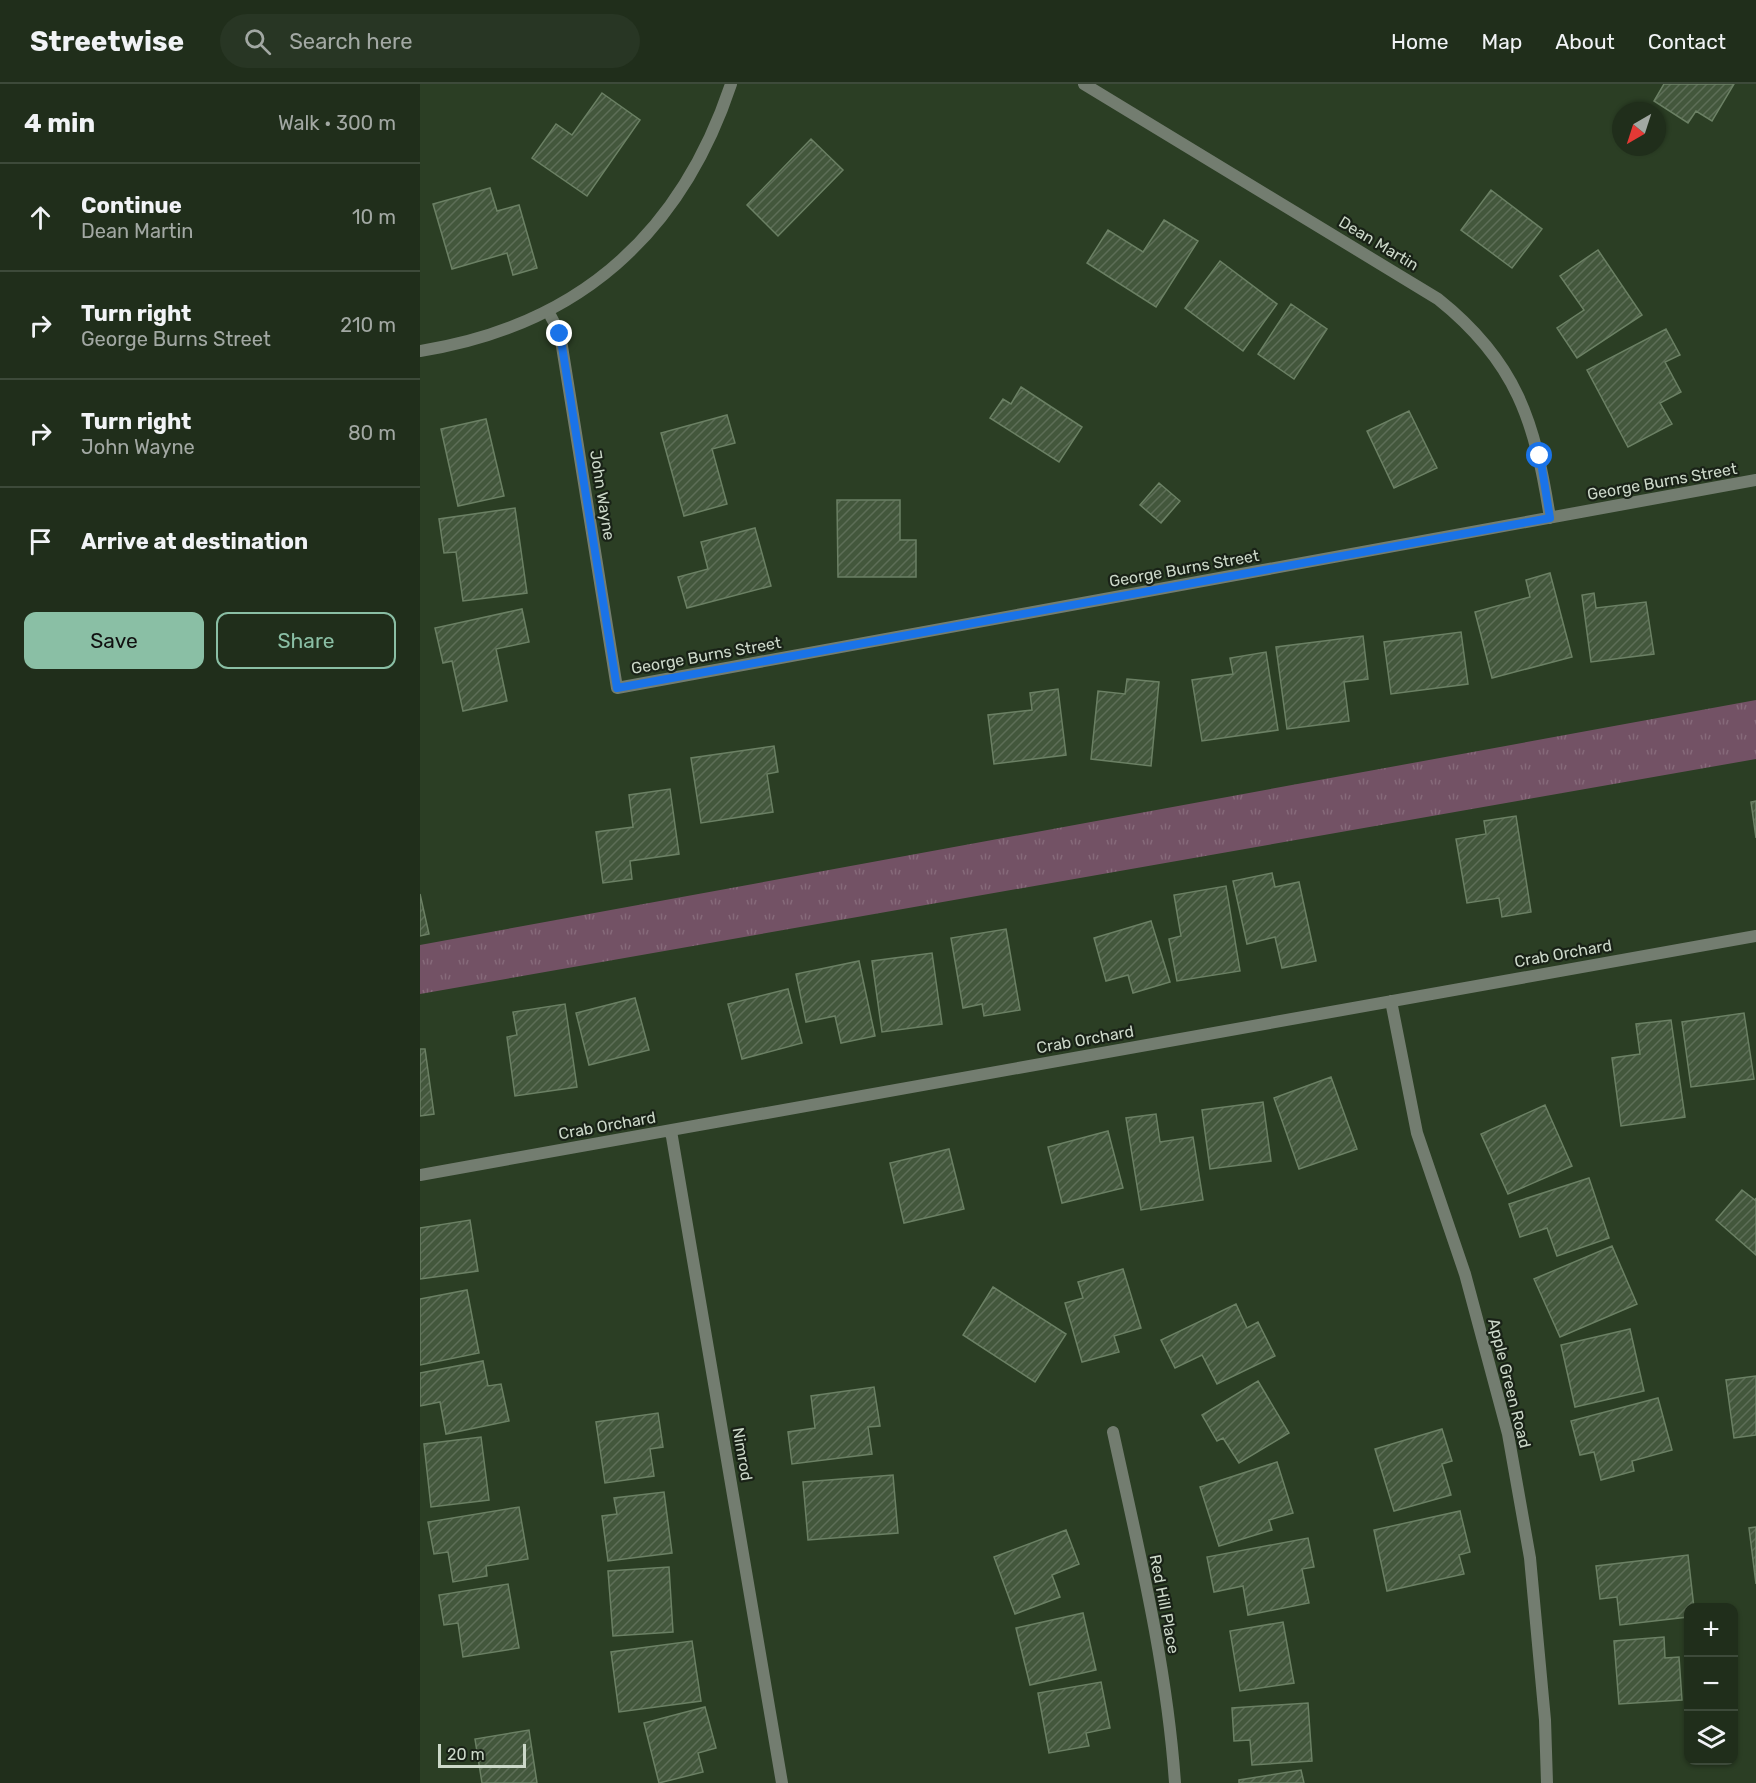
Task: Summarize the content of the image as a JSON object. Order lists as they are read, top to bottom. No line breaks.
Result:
{"streets":{"street":["Dean Martin","George Burns Street","John Wayne","Crab Orchard","Apple Green Road","Nimrod","Red Hill Place"]},"crossings":[["Dean Martin","George Burns Street"],["George Burns Street","John Wayne"],["Crab Orchard","Apple Green Road"],["Crab Orchard","Nimrod"]],"scale_bar":"20 m","north":"bottom left","page":{"header":"Streetwise","search":"Search here","nav":["Home","Map","About","Contact"],"heading":["4 min","Walk · 300 m"],"list":[["Continue","Dean Martin","10 m"],["Turn right","George Burns Street","210 m"],["Turn right","John Wayne","80 m"],"Arrive at destination"],"buttons":["Save","Share"],"map_buttons":["+","−"],"scale":"20 m"}}
